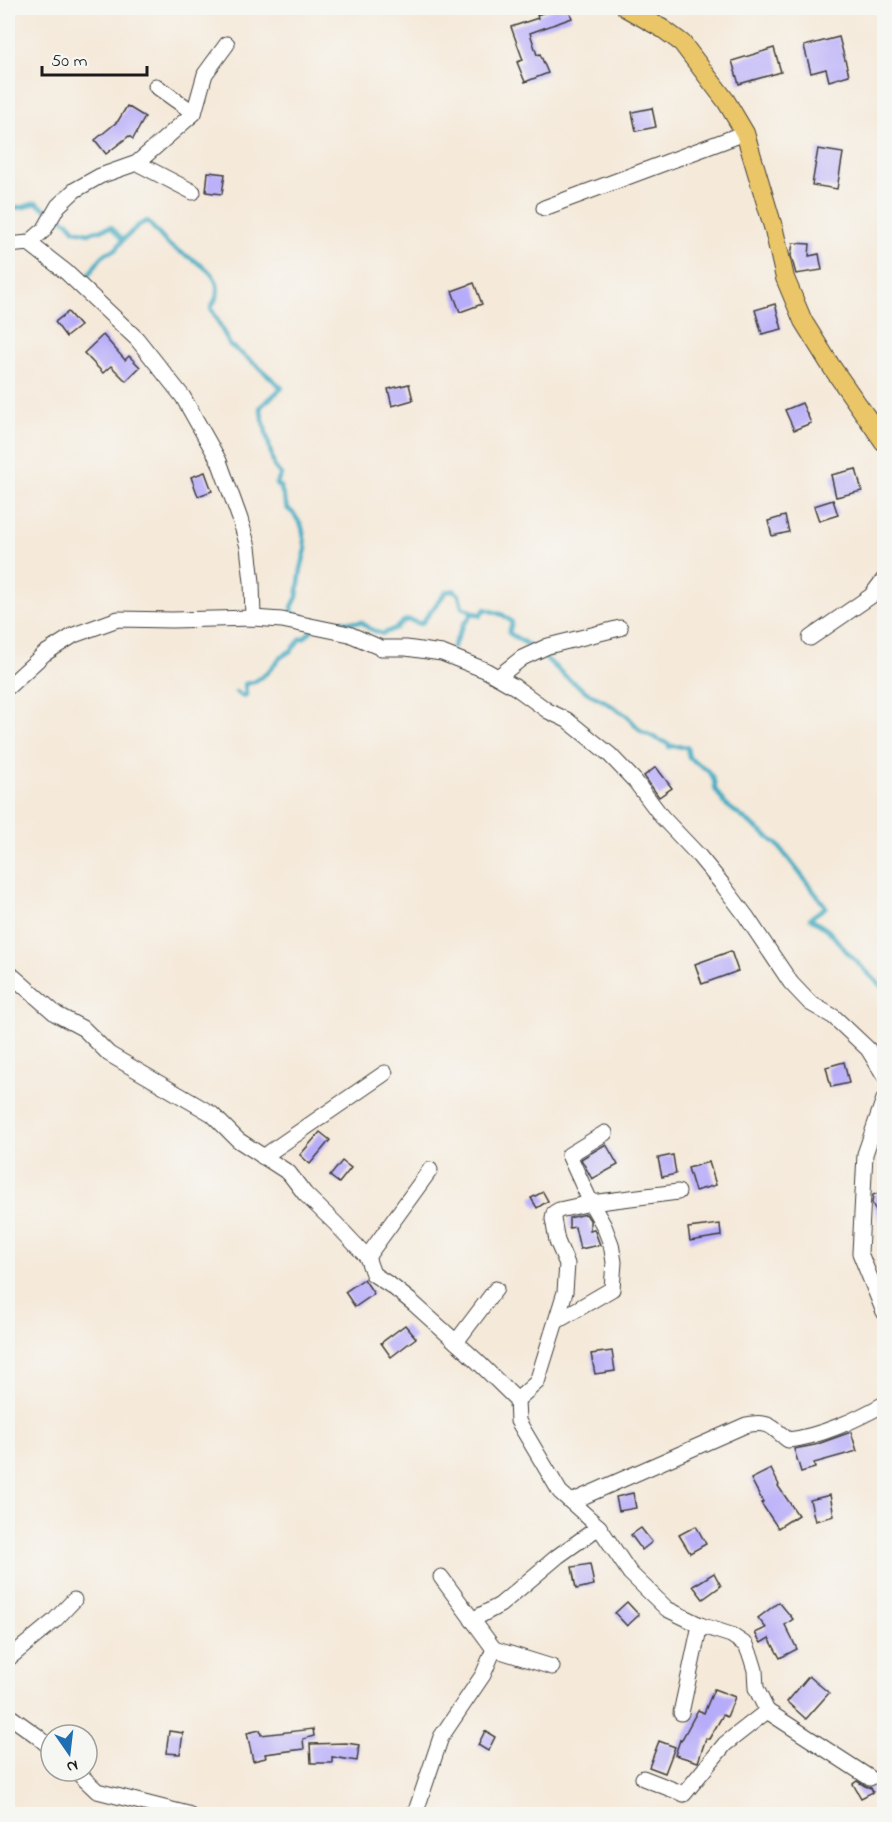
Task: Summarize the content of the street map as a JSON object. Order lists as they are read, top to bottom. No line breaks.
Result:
{"scale_bar":"50 m","north":"bottom"}
